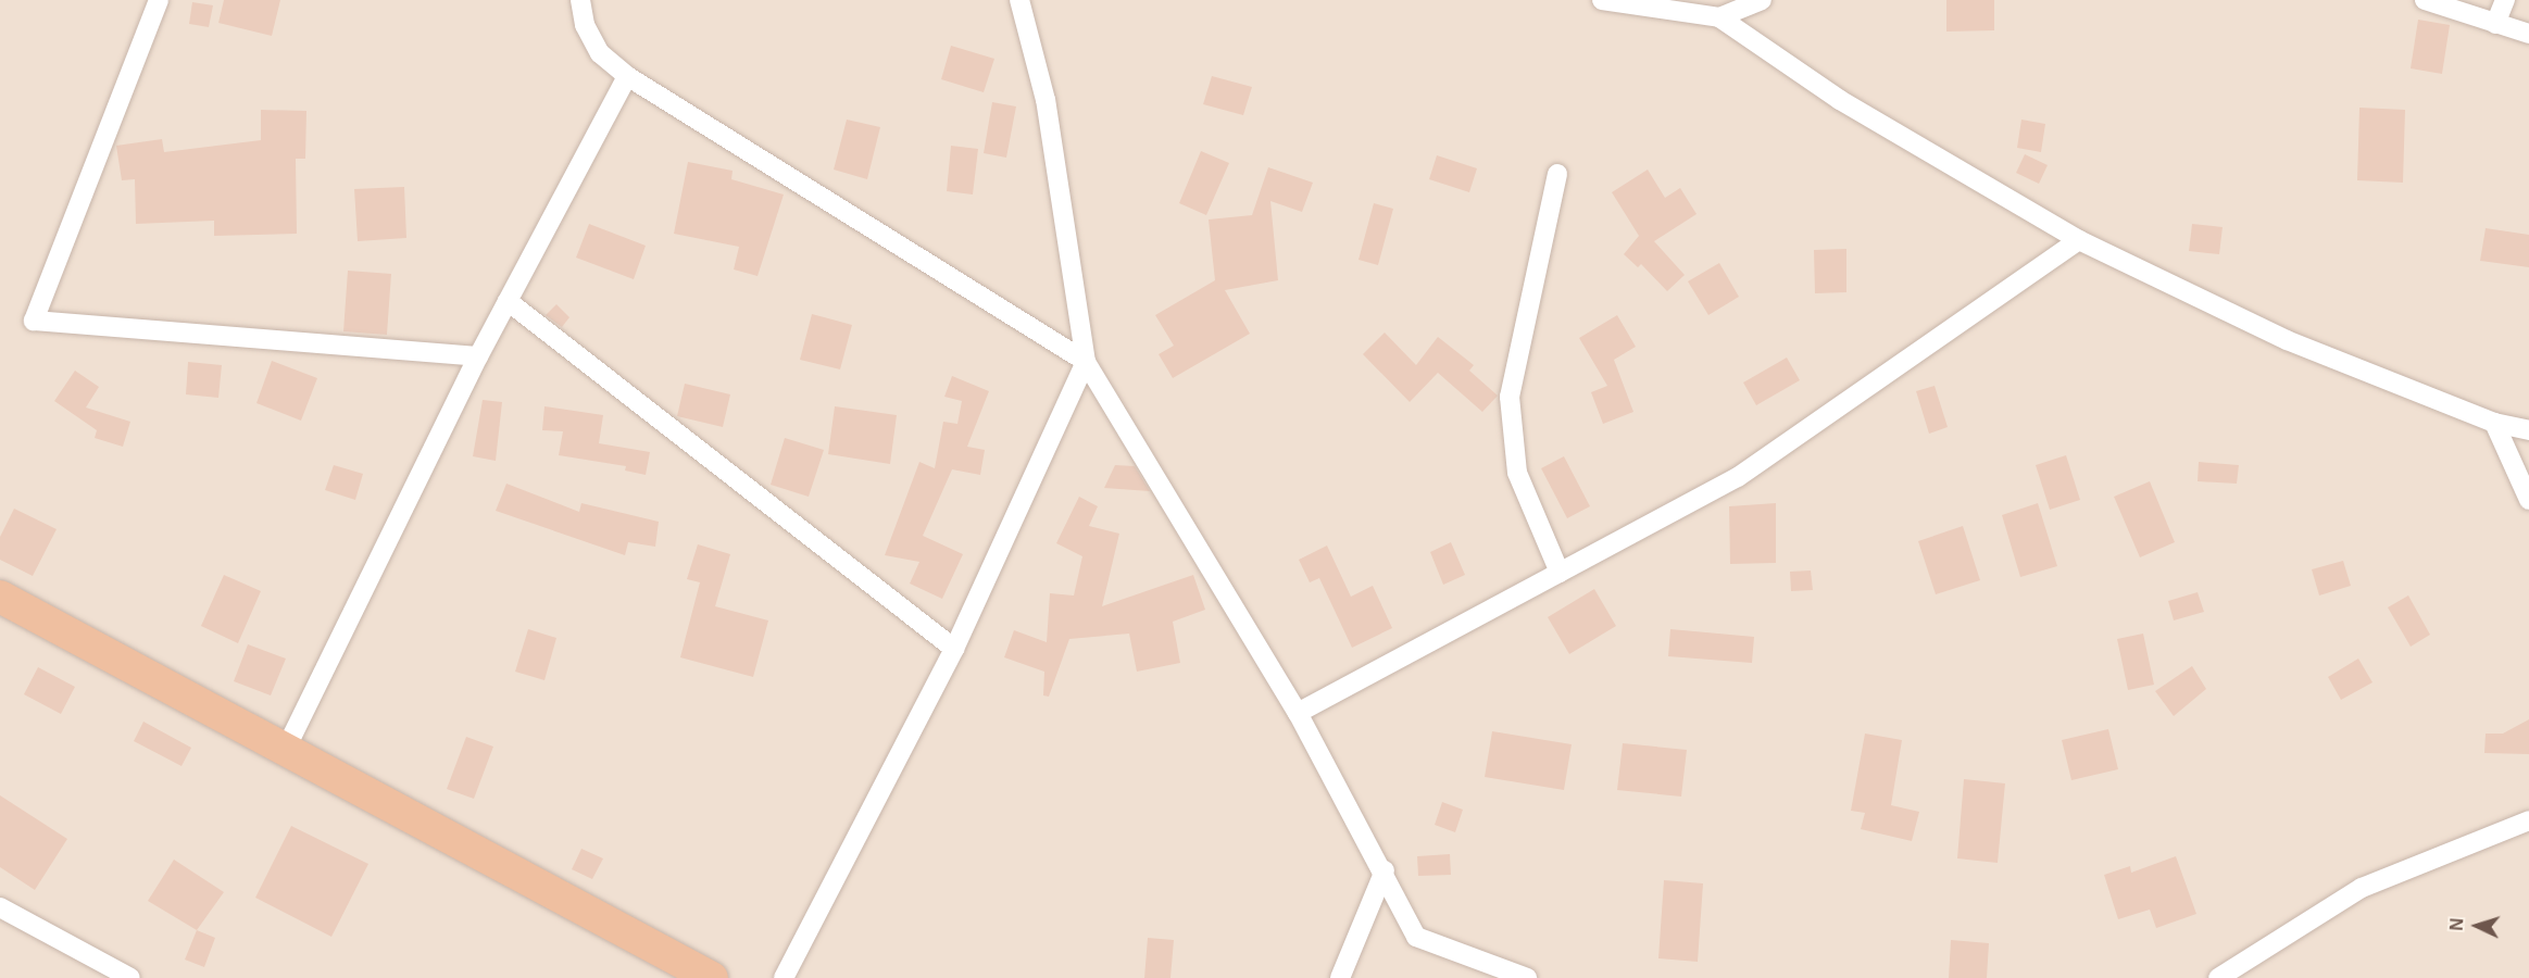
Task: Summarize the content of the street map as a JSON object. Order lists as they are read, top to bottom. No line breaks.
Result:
{"north":"left"}
